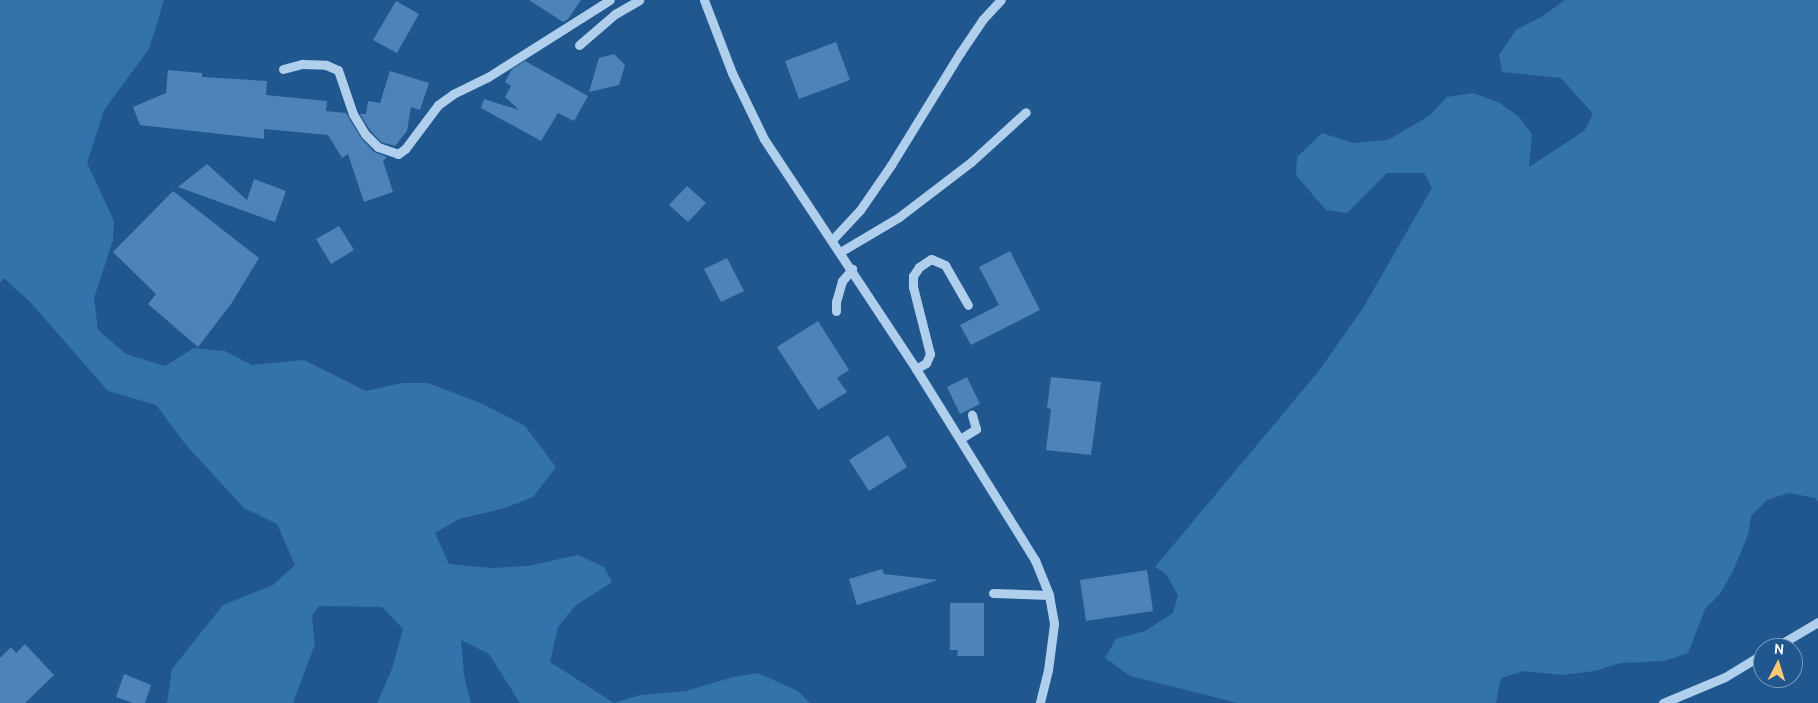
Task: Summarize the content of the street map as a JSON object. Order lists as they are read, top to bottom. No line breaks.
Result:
{"north":"top"}
